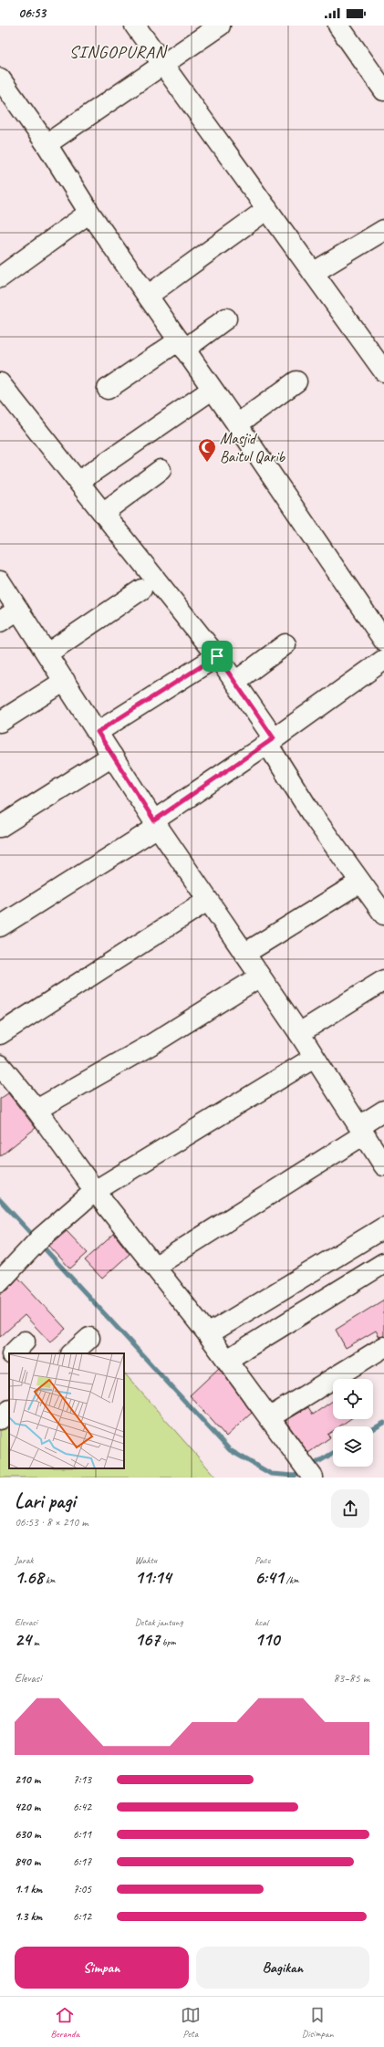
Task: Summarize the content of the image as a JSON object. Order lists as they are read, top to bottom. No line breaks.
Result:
{"districts":["SINGOPURAN"],"places":{"mosque":["Masjid Baitul Qarib"]},"page":{"status":"06:53","heading":["Lari pagi","06:53 · 8 × 210 m"],"stats":[["Jarak","1.68 km"],["Waktu","11:14"],["Pace","6:41 /km"],["Elevasi","24 m"],["Detak jantung","167 bpm"],["kcal","110"]],"chart":["Elevasi","83–85 m"],"list":[{"name":"210 m","note":"7:13"},{"name":"420 m","note":"6:42"},{"name":"630 m","note":"6:11"},{"name":"840 m","note":"6:17"},{"name":"1.1 km","note":"7:05"},{"name":"1.3 km","note":"6:12"}],"buttons":["Simpan","Bagikan"],"tabs":["Beranda","Peta","Disimpan"]}}
